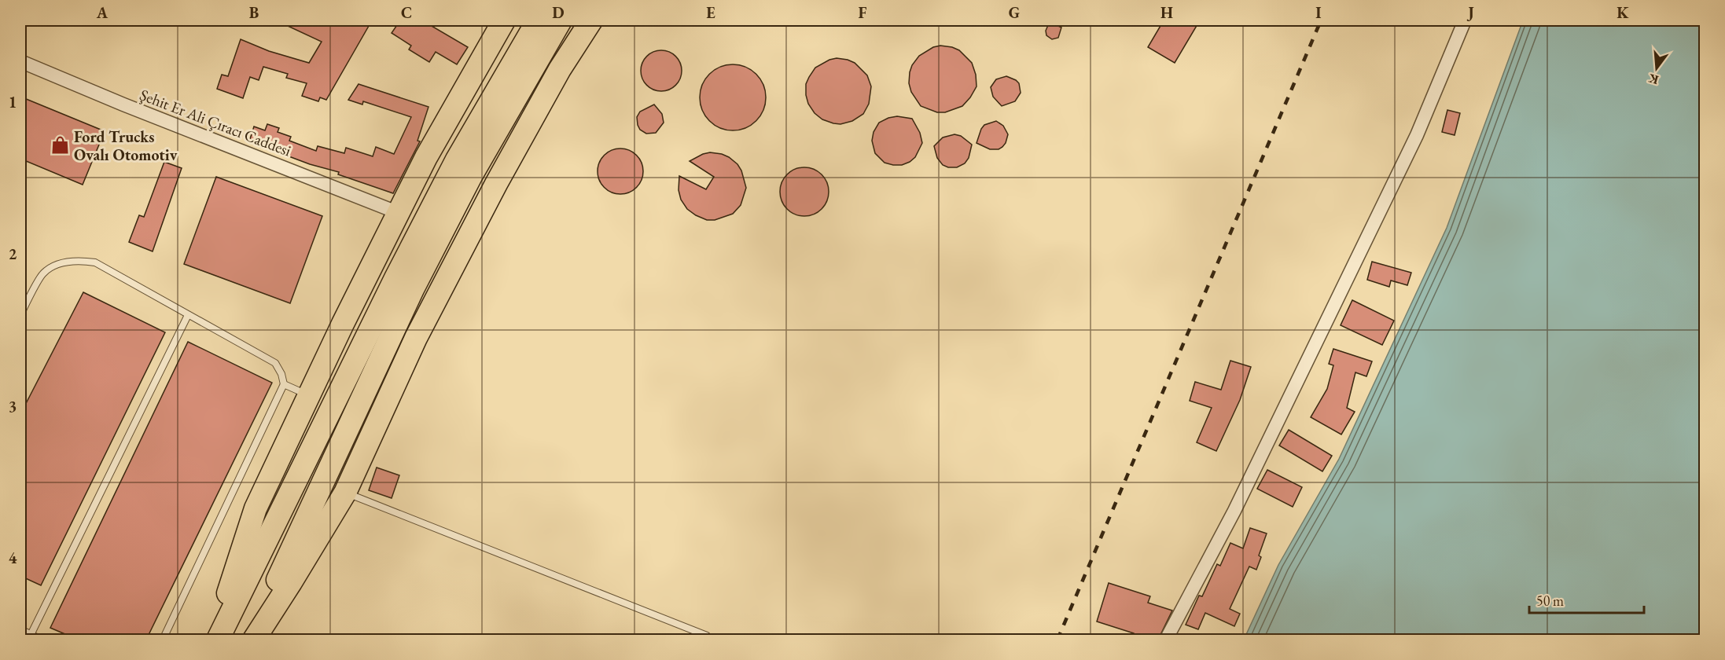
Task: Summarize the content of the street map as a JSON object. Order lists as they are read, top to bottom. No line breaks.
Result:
{"streets":{"street":["Şehit Er Ali Çıracı Caddesi"]},"places":{"shop":["Ford Trucks Ovalı Otomotiv"]},"scale_bar":"50 m","north":"bottom","grid":{"columns":["A","B","C","D","E","F","G","H","I","J","K"],"rows":["1","2","3","4"]}}
